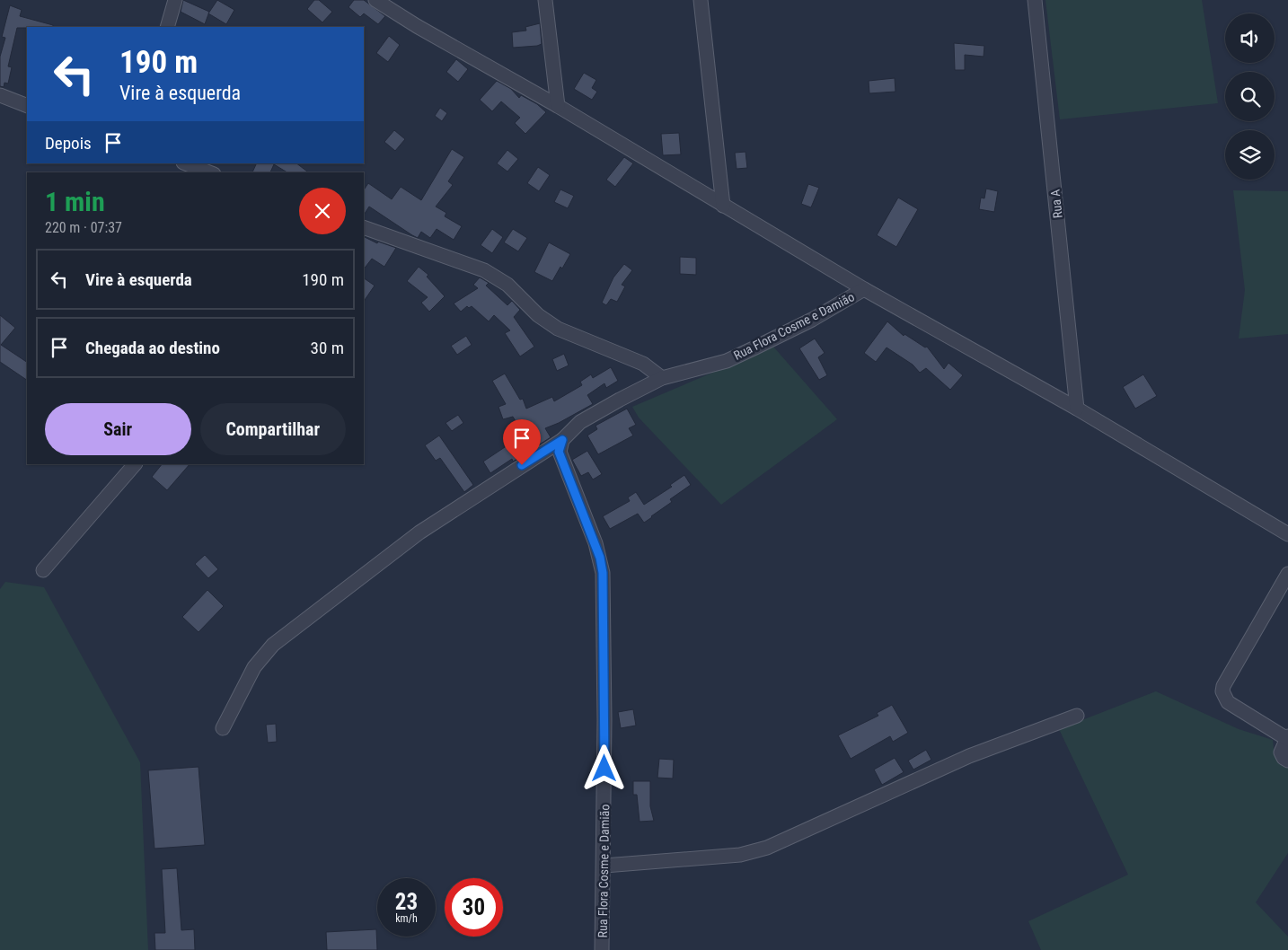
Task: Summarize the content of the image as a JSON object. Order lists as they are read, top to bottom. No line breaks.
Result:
{"streets":{"street":["Rua A","Rua Flora Cosme e Damião"]},"page":{"turn":["190 m","Vire à esquerda"],"then":"Depois","heading":["1 min","220 m · 07:37"],"list":[{"name":"Vire à esquerda","value":"190 m"},{"name":"Chegada ao destino","value":"30 m"}],"buttons":["Sair","Compartilhar"],"speed":"23 km/h","limit":"30"}}
